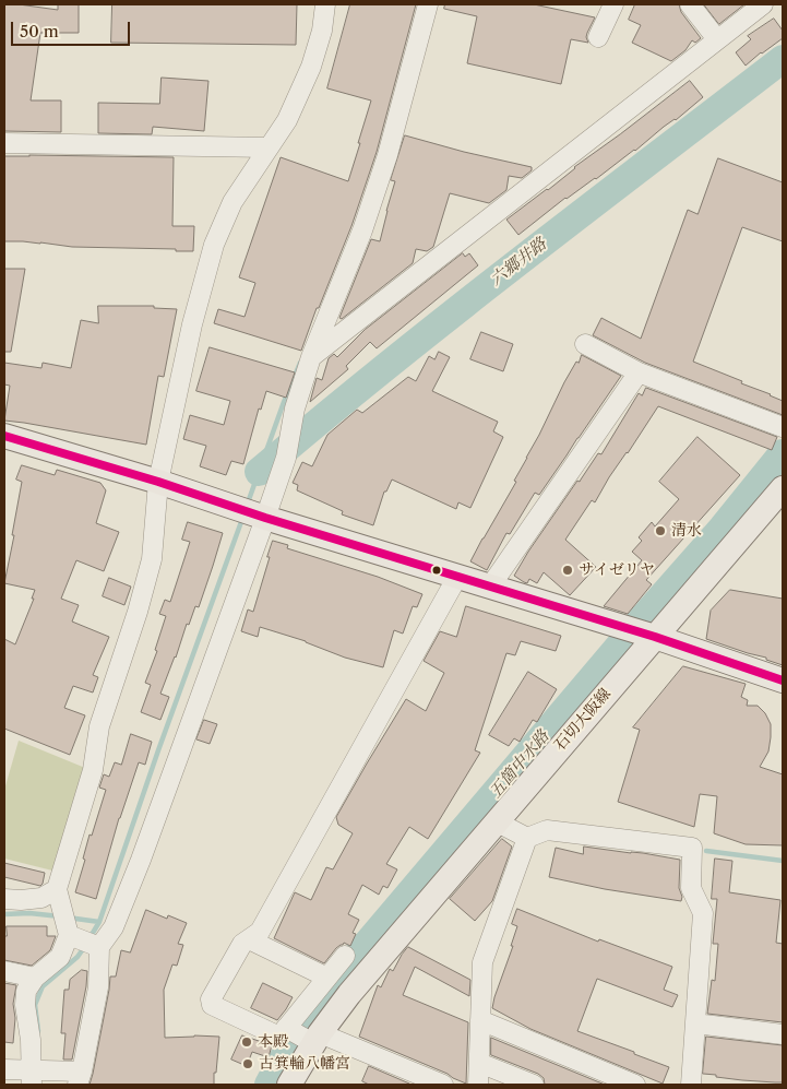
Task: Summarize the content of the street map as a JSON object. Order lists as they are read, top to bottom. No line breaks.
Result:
{"streets":{"main road":["石切大阪線"]},"water":["六郷井路","五箇中水路"],"places":["清水","サイゼリヤ","本殿","古箕輪八幡宮"],"scale_bar":"50 m"}
